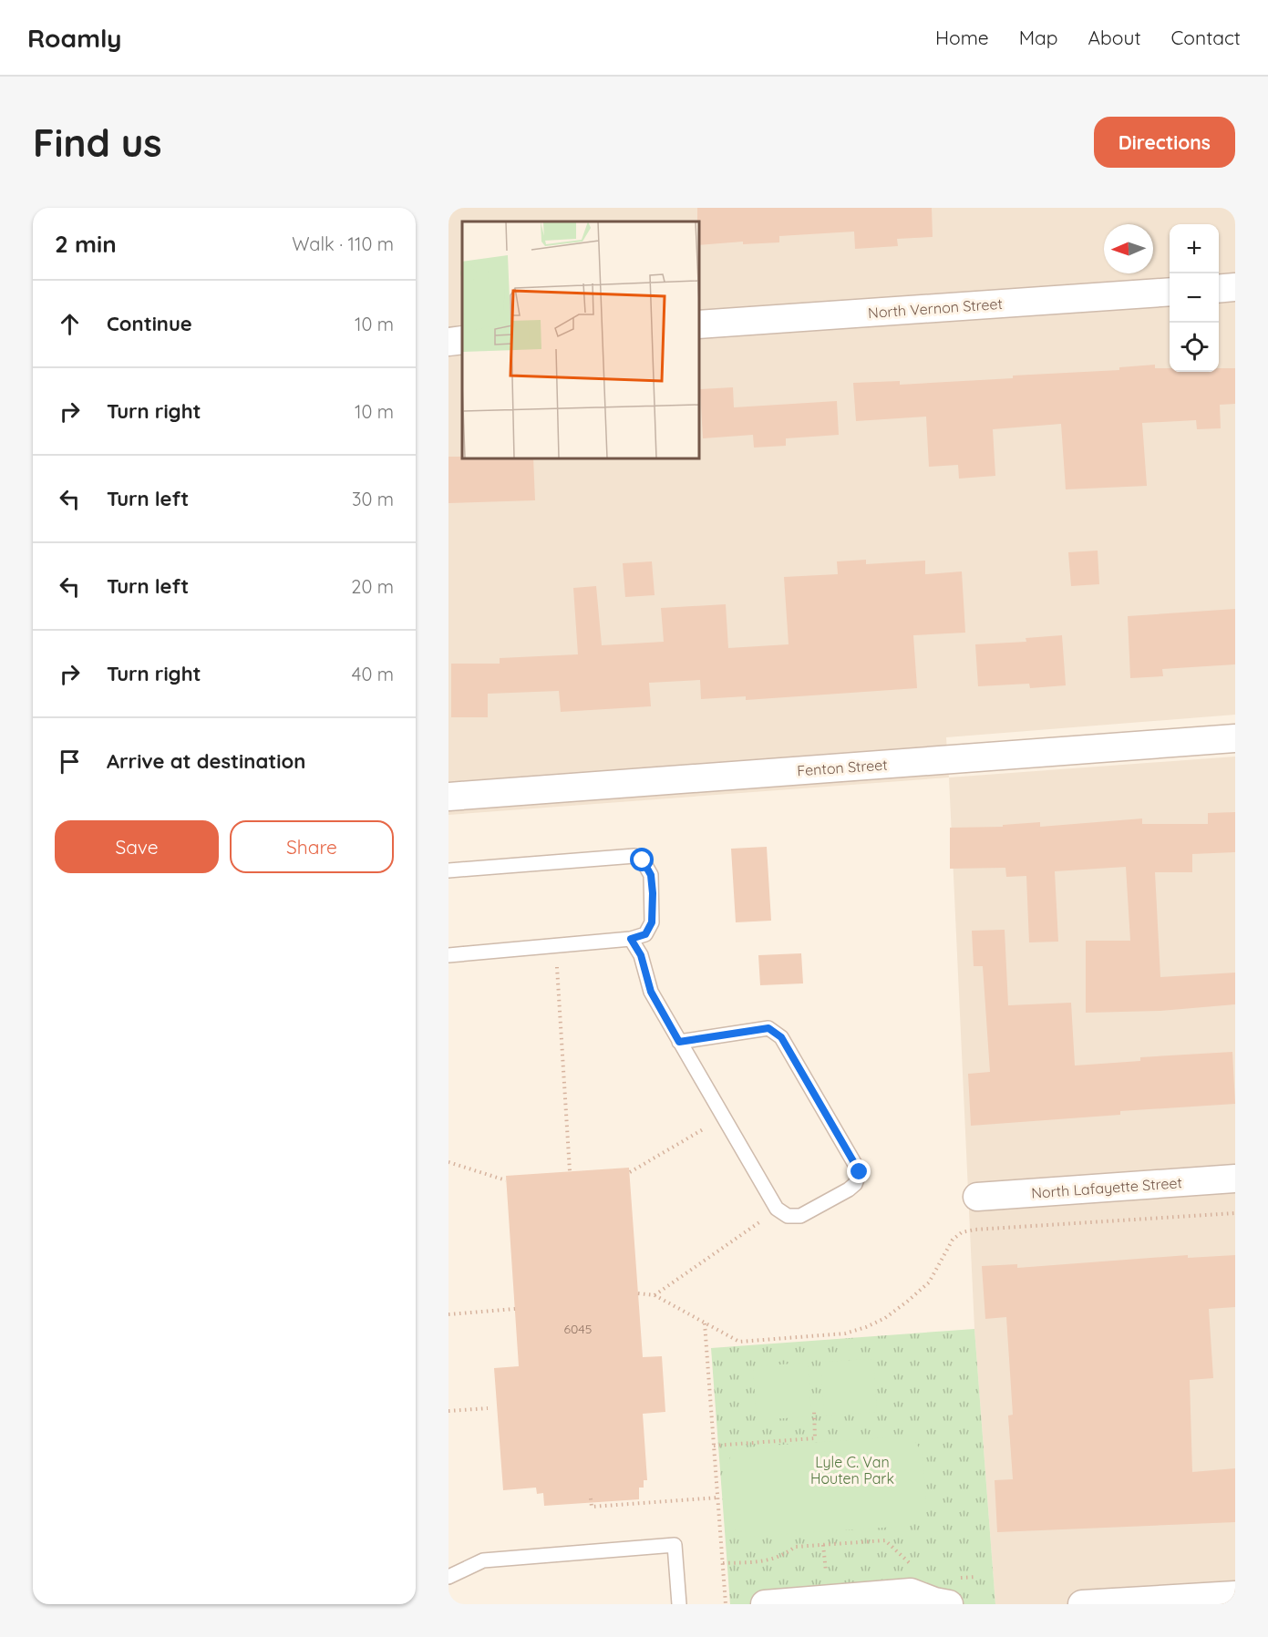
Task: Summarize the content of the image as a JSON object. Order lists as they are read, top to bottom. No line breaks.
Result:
{"streets":{"street":["North Vernon Street","Fenton Street","North Lafayette Street"]},"parks":["Lyle C. Van Houten Park"],"house_numbers":["6045"],"north":"left","page":{"header":"Roamly","nav":["Home","Map","About","Contact"],"buttons":["Directions",["Save","Share"]],"title":"Find us","heading":["2 min","Walk · 110 m"],"map_buttons":["+","−"],"list":[["Continue","10 m"],["Turn right","10 m"],["Turn left","30 m"],["Turn left","20 m"],["Turn right","40 m"],"Arrive at destination"]}}
